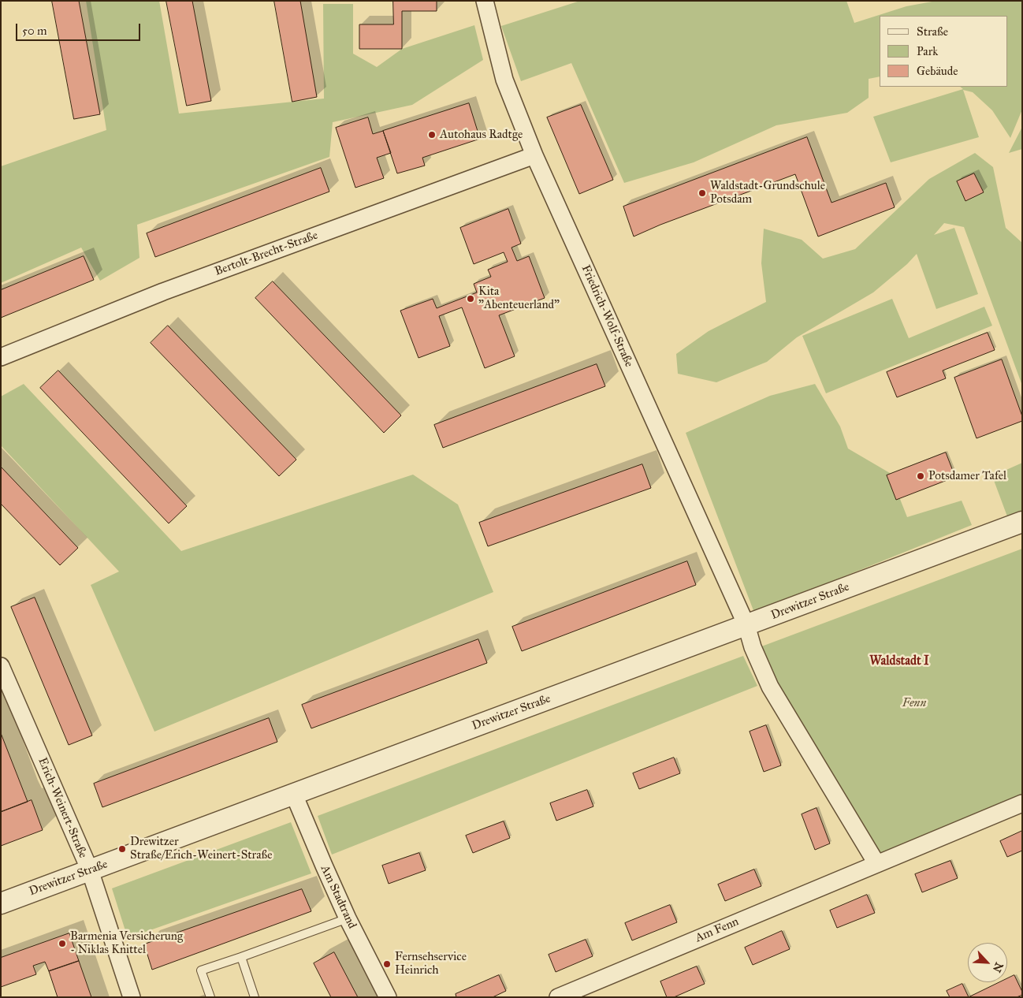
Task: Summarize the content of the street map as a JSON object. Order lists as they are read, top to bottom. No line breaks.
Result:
{"streets":{"street":["Bertolt-Brecht-Straße","Friedrich-Wolf-Straße","Drewitzer Straße","Erich-Weinert-Straße","Am Stadtrand","Am Fenn"]},"crossings":[["Bertolt-Brecht-Straße","Friedrich-Wolf-Straße"],["Friedrich-Wolf-Straße","Drewitzer Straße"],["Drewitzer Straße","Erich-Weinert-Straße"],["Drewitzer Straße","Am Stadtrand"]],"districts":["Waldstadt I"],"parks":["Fenn"],"places":["Autohaus Radtge","Waldstadt-Grundschule Potsdam","Kita \"Abenteuerland\"","Potsdamer Tafel","Drewitzer Straße/Erich-Weinert-Straße","Barmenia Versicherung - Niklas Knittel","Fernsehservice Heinrich"],"legend":["Straße","Park","Gebäude"],"scale_bar":"50 m","north":"bottom right"}
